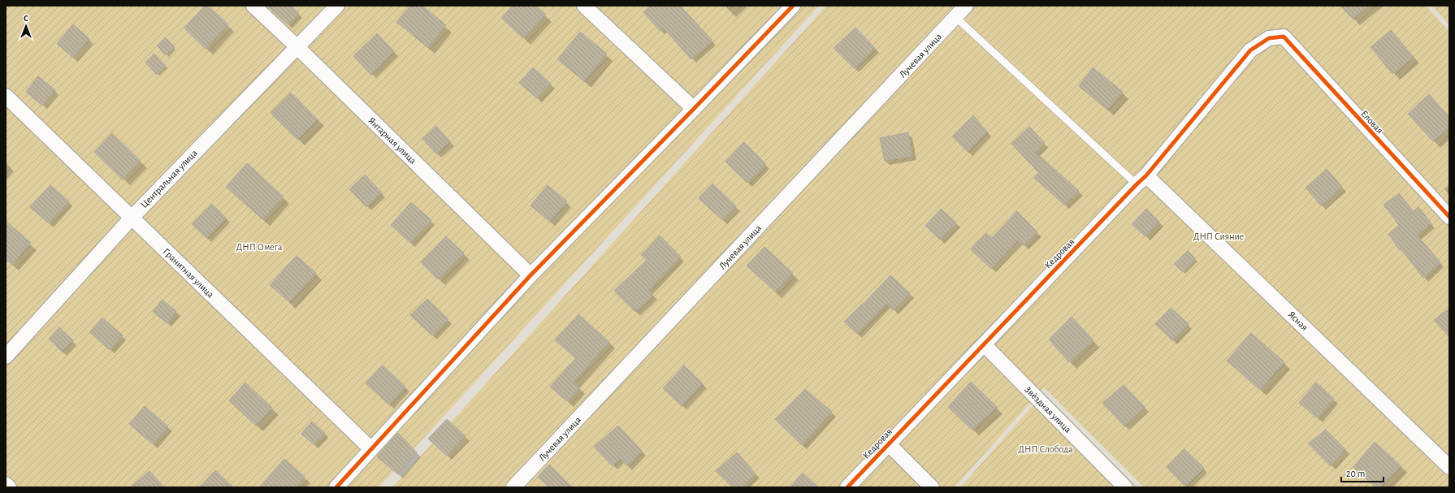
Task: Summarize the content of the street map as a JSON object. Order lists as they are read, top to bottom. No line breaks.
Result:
{"streets":{"street":["Лучевая улица","Еловая","Янтарная улица","Центральная улица","Кедровая","Гранитная улица","Ясная","Звёздная улица"]},"crossings":[["Еловая","Кедровая"],["Янтарная улица","Центральная улица"],["Центральная улица","Гранитная улица"],["Кедровая","Ясная"],["Кедровая","Звёздная улица"]],"parks":["ДНП Сияние","ДНП Омега","ДНП Слобода"],"scale_bar":"20 m","north":"top"}
